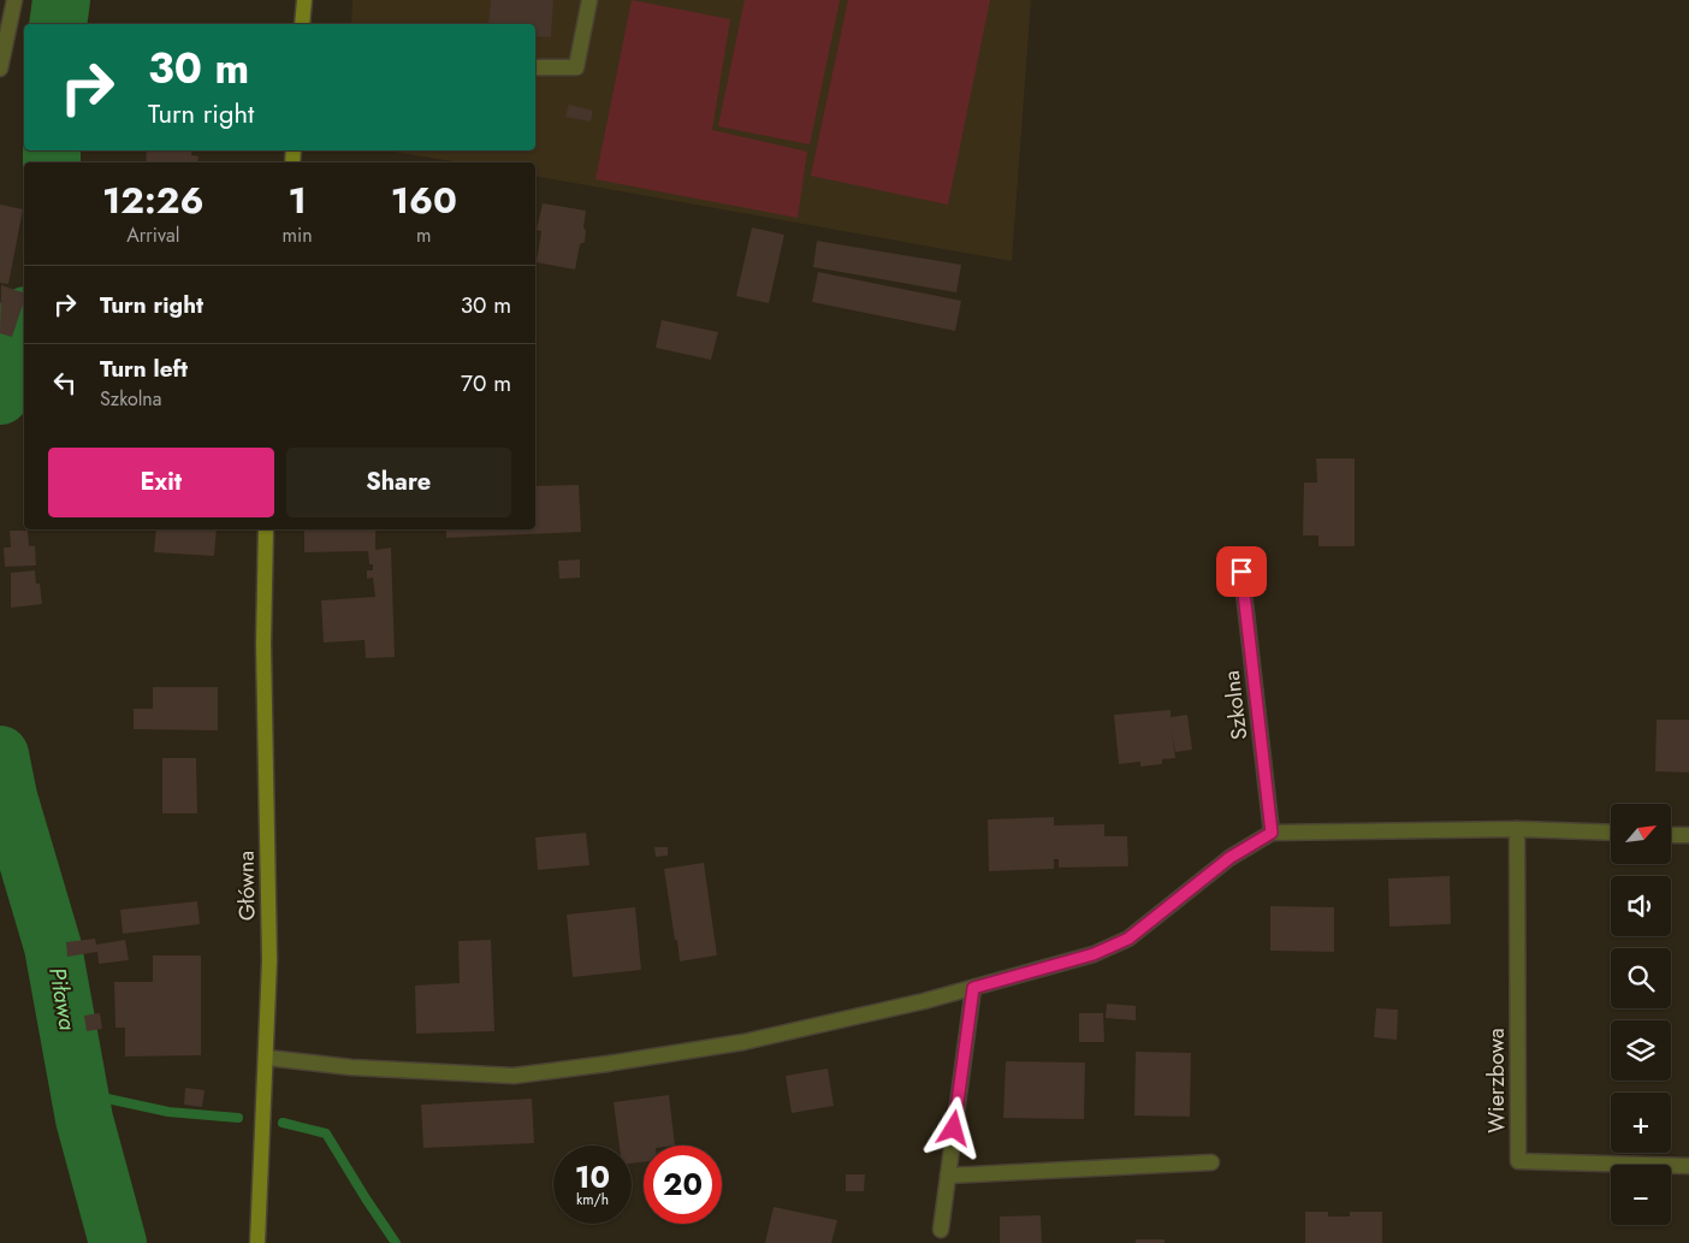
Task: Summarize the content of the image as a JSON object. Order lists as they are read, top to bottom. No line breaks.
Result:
{"streets":{"main road":["Główna"],"street":["Szkolna","Wierzbowa"]},"water":["Piława"],"north":"top right","page":{"turn":["30 m","Turn right"],"eta":["12:26","Arrival","1","min","160","m"],"list":[{"name":"Turn right","value":"30 m"},{"name":"Turn left","note":"Szkolna","value":"70 m"}],"buttons":["Exit","Share"],"map_buttons":["+","−"],"speed":"10 km/h","limit":"20"}}
